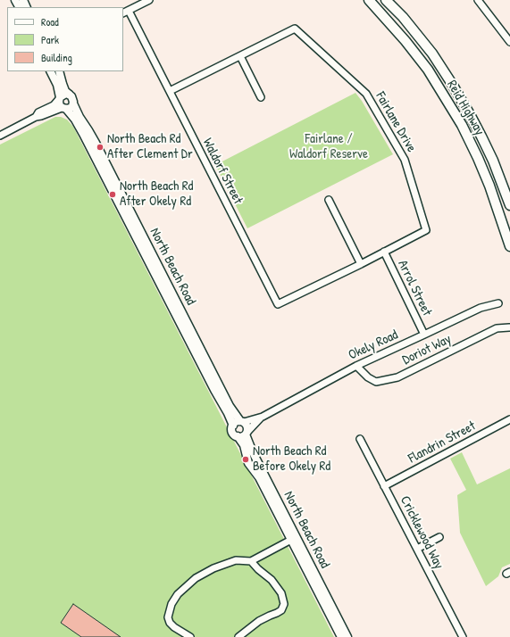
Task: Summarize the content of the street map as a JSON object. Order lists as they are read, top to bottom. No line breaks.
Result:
{"streets":{"highway":["Reid Highway"],"main road":["North Beach Road"],"street":["Fairlane Drive","Waldorf Street","Arrol Street","Okely Road","Doriot Way","Flandrin Street","Cricklewood Way"]},"crossings":[["Fairlane Drive","Waldorf Street"],["Fairlane Drive","Arrol Street"],["North Beach Road","Okely Road"],["Arrol Street","Okely Road"],["Okely Road","Doriot Way"],["Flandrin Street","Cricklewood Way"]],"parks":["Fairlane / Waldorf Reserve"],"places":["North Beach Rd After Clement Dr","North Beach Rd After Okely Rd","North Beach Rd Before Okely Rd"],"legend":["Road","Park","Building"]}
